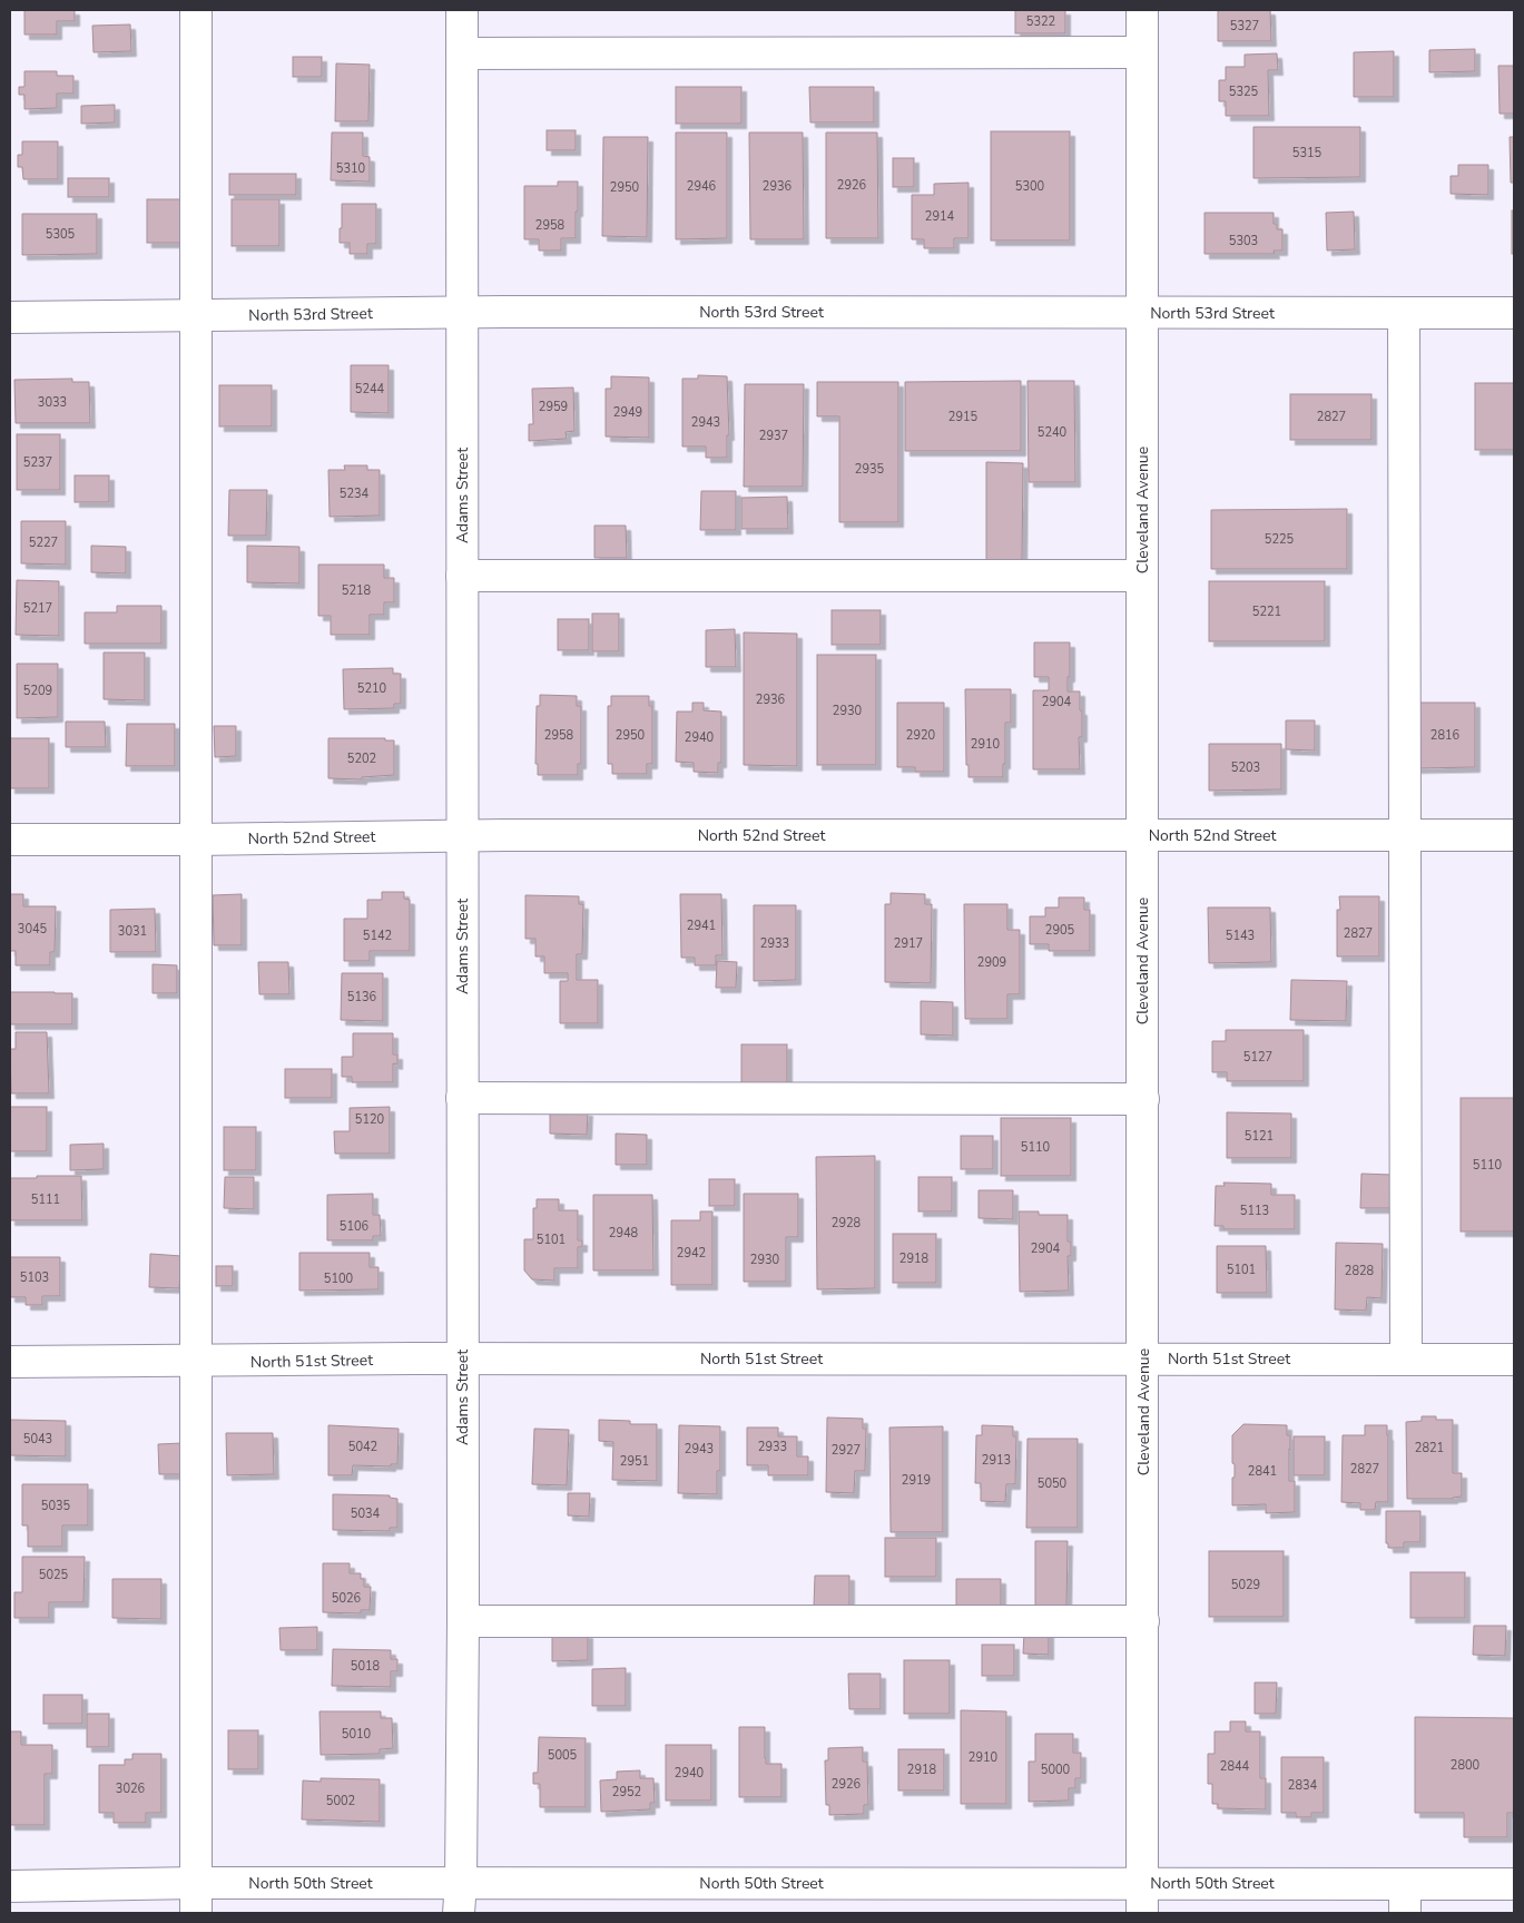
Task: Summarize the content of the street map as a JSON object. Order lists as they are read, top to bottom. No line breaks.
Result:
{"streets":{"street":["North 53rd Street","Adams Street","Cleveland Avenue","North 52nd Street","North 51st Street","North 50th Street"]},"crossings":[["North 53rd Street","Adams Street"],["North 53rd Street","Cleveland Avenue"],["Adams Street","North 52nd Street"],["Adams Street","North 51st Street"],["Adams Street","North 50th Street"],["Cleveland Avenue","North 52nd Street"],["Cleveland Avenue","North 51st Street"],["Cleveland Avenue","North 50th Street"]],"house_numbers":["5322","5327","5325","5315","5310","2926","2946","2936","5300","2950","2914","2958","5305","5303","5244","3033","2959","2949","2915","2827","2943","5240","2937","5237","2935","5234","5225","5227","5218","5217","5221","5210","5209","2936","2904","2930","2958","2950","2920","2816","2940","2910","5202","5203","2941","3045","2905","3031","2827","5142","5143","2933","2917","2909","5136","5127","5120","5121","5110","5110","5111","5113","2928","5106","2948","5101","2904","2942","2918","2930","5101","2828","5103","5100","5043","5042","2933","2821","2943","2927","2913","2951","2827","2841","2919","5050","5035","5034","5025","5029","5026","5018","5010","5005","2910","2800","2844","2918","5000","2940","2926","2834","3026","2952","5002"]}
